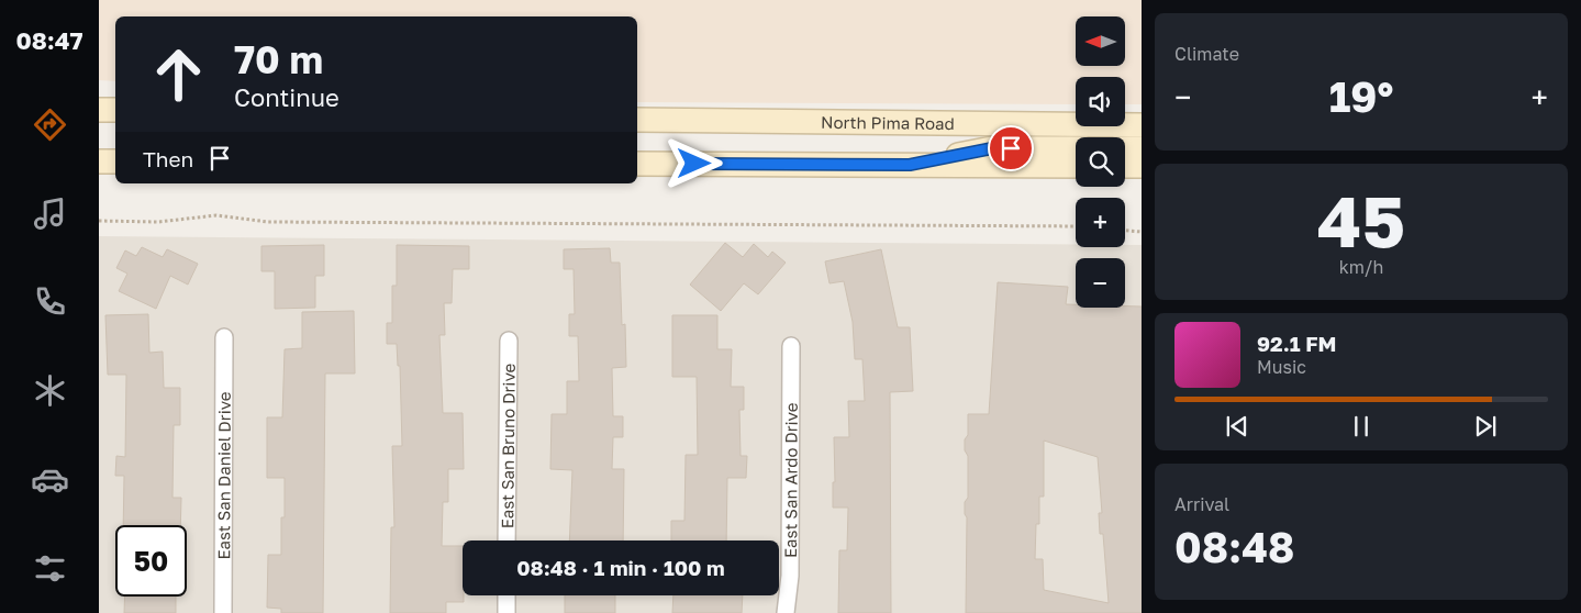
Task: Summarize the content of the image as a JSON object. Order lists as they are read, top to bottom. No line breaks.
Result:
{"streets":{"main road":["North Pima Road"],"street":["East San Bruno Drive","East San Daniel Drive","East San Ardo Drive"]},"north":"left","page":{"tabs":"08:47","tile":["Climate",["45","km/h"],["Arrival","08:48"]],"map_buttons":["+","−"],"turn":["70 m","Continue"],"heat":["−","19°","+"],"then":"Then","song":["92.1 FM","Music"],"limit":"50","trip":"08:48 · 1 min · 100 m"}}
